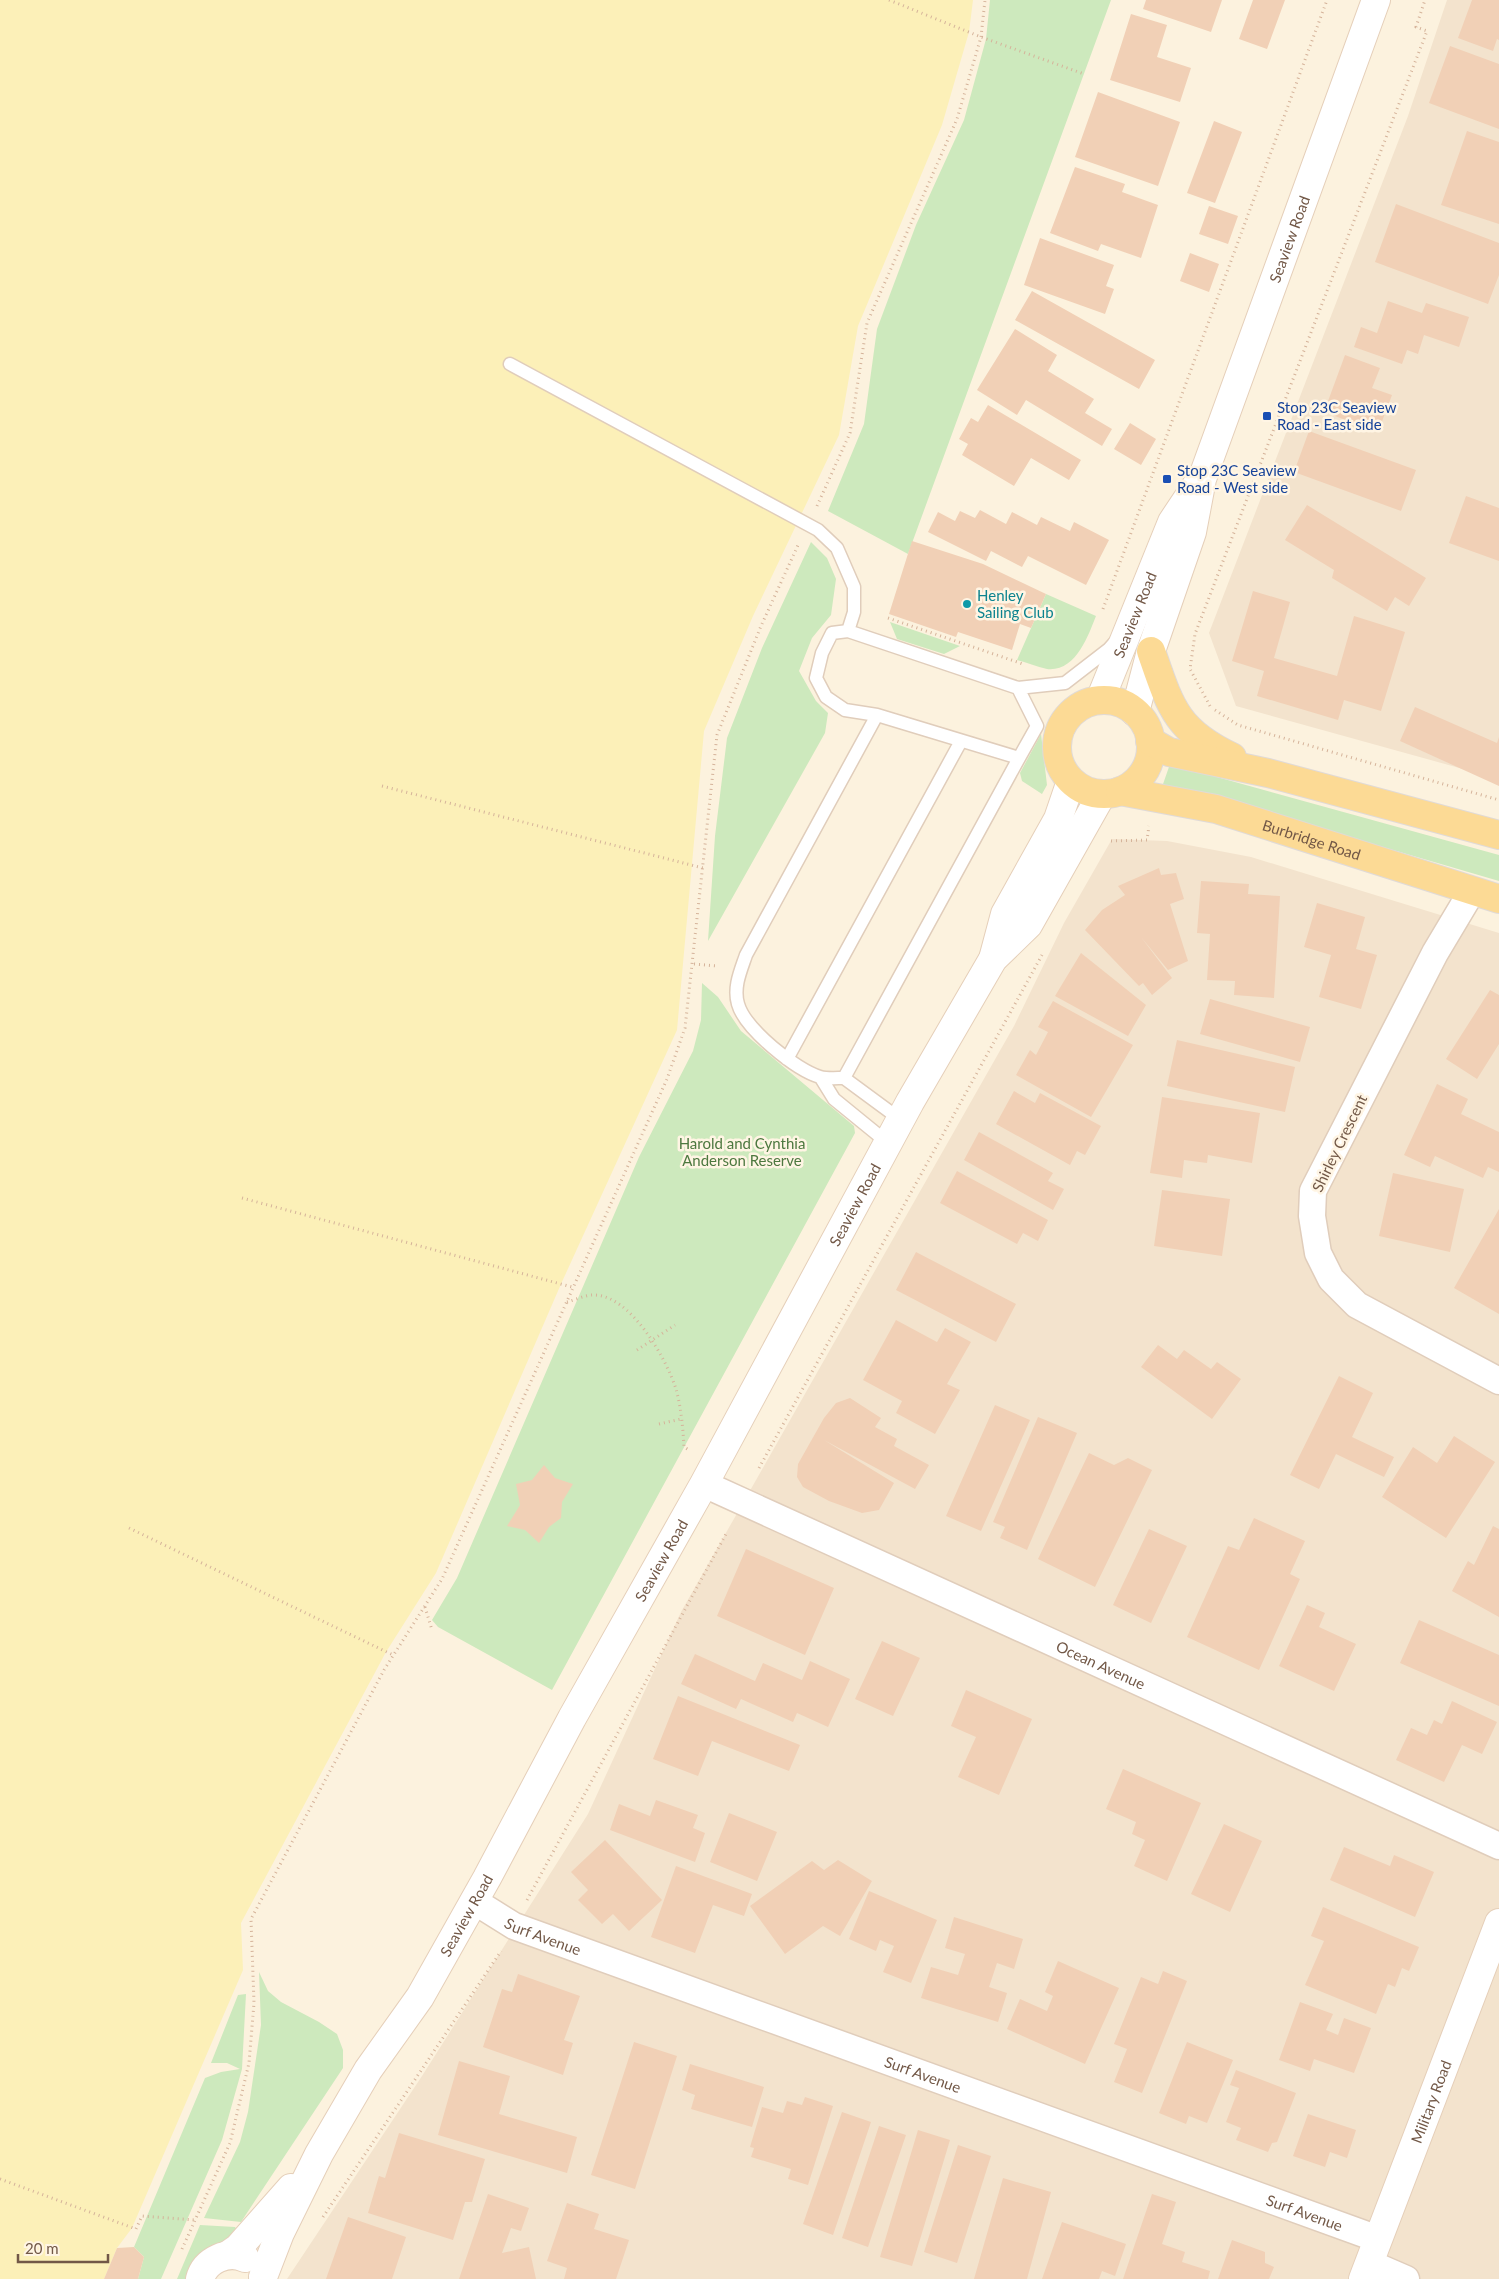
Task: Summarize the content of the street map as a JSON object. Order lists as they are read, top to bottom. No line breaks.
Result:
{"streets":{"main road":["Burbridge Road"],"street":["Seaview Road","Shirley Crescent","Ocean Avenue","Surf Avenue","Military Road"]},"crossings":[["Seaview Road","Burbridge Road"],["Seaview Road","Ocean Avenue"],["Seaview Road","Surf Avenue"],["Burbridge Road","Shirley Crescent"],["Surf Avenue","Military Road"]],"parks":["Harold and Cynthia Anderson Reserve"],"places":{"transit":["Stop 23C Seaview Road - East side","Stop 23C Seaview Road - West side"],"other":["Henley Sailing Club"]},"scale_bar":"20 m"}
